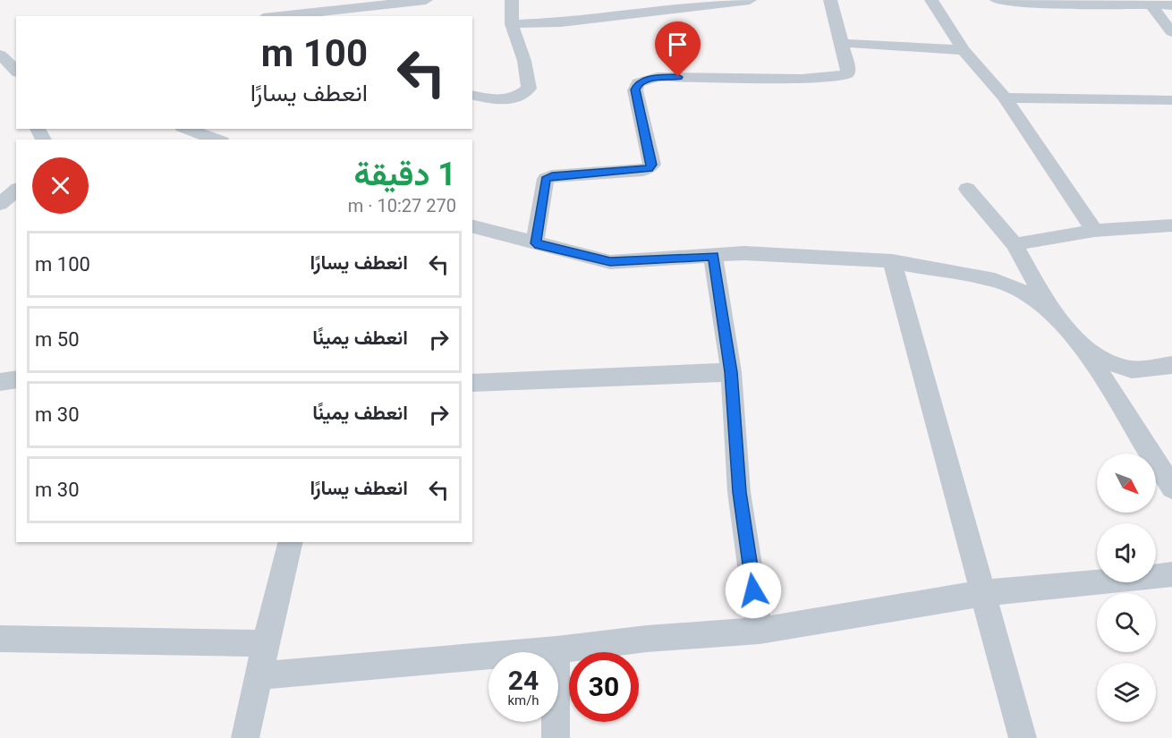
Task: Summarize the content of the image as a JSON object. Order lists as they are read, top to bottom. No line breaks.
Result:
{"north":"bottom right","page":{"turn":["100 m","انعطف يسارًا"],"heading":["1 دقيقة","270 m · 10:27"],"list":[{"name":"انعطف يسارًا","value":"100 m"},{"name":"انعطف يمينًا","value":"50 m"},{"name":"انعطف يمينًا","value":"30 m"},{"name":"انعطف يسارًا","value":"30 m"}],"speed":"24 km/h","limit":"30"}}
